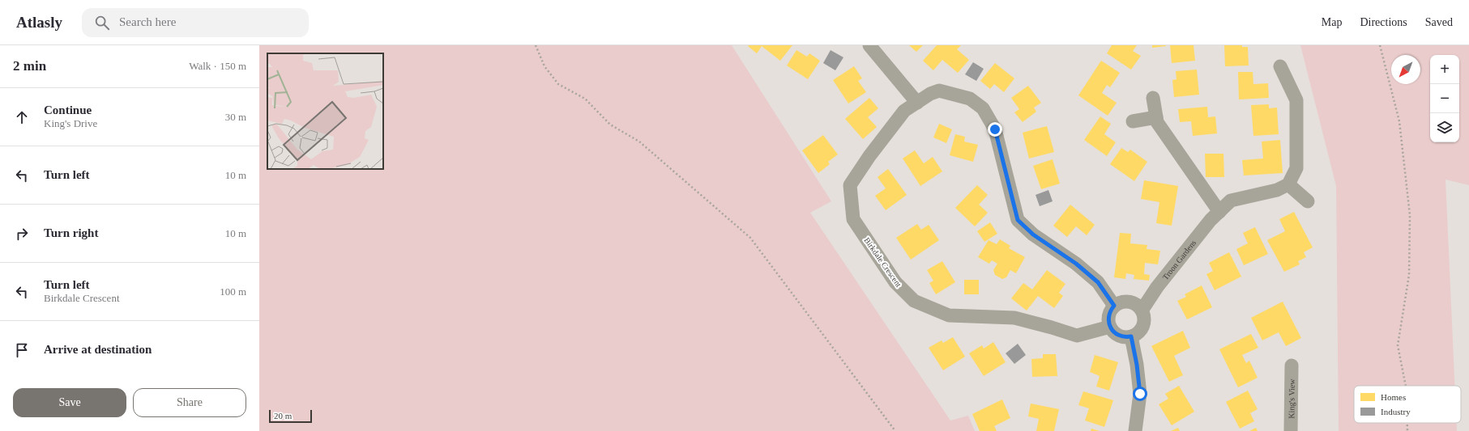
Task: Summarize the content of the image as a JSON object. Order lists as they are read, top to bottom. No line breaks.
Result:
{"streets":{"street":["Troon Gardens","Birkdale Crescent","King's View"]},"crossings":[["Troon Gardens","Birkdale Crescent"]],"legend":["Homes","Industry"],"scale_bar":"20 m","north":"bottom left","page":{"header":"Atlasly","search":"Search here","nav":["Map","Directions","Saved"],"heading":["2 min","Walk · 150 m"],"map_buttons":["+","−"],"list":[["Continue","King's Drive","30 m"],["Turn left","10 m"],["Turn right","10 m"],["Turn left","Birkdale Crescent","100 m"],"Arrive at destination"],"buttons":["Save","Share"],"scale":"20 m"}}
